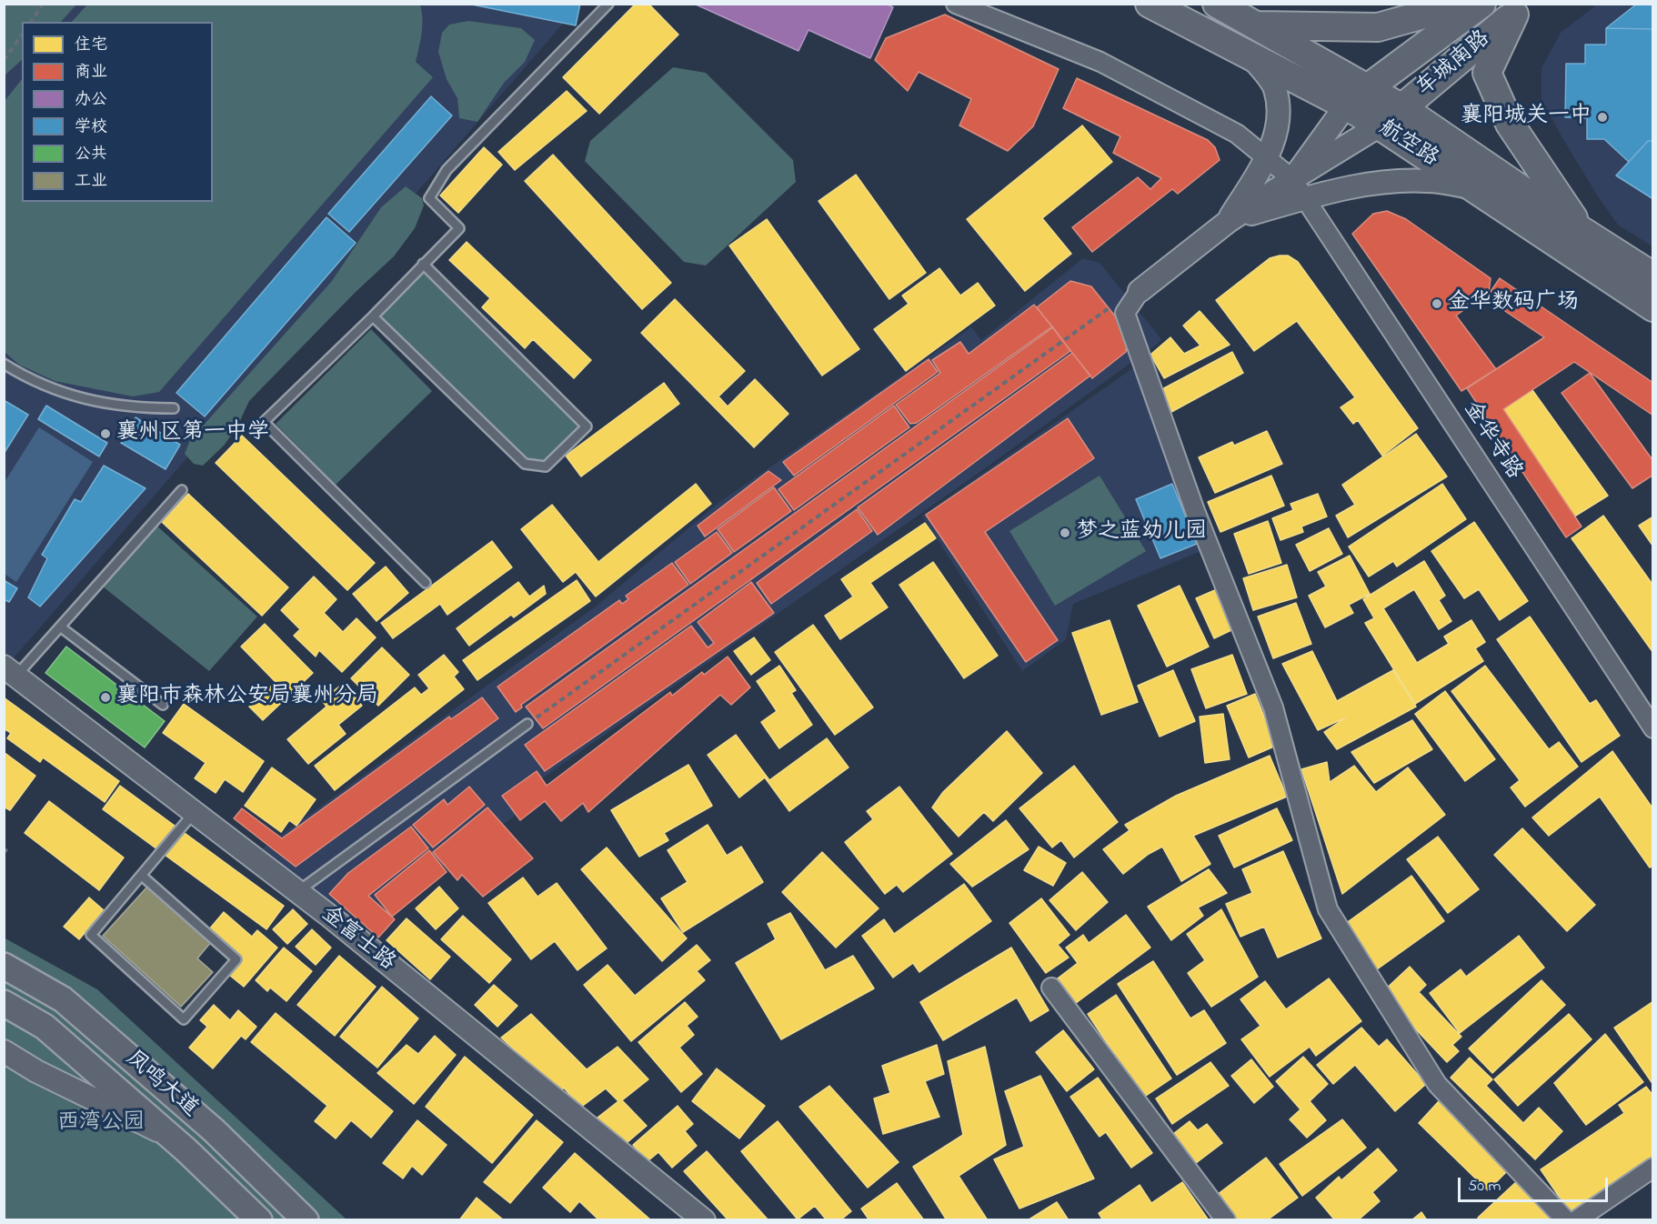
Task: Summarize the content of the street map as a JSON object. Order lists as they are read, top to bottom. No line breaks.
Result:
{"streets":{"main road":["车城南路","航空路","凤鸣大道"],"street":["金华寺路","金富士路"]},"crossings":[["车城南路","航空路"]],"parks":["西湾公园"],"places":["襄阳城关一中","金华数码广场","襄州区第一中学","梦之蓝幼儿园","襄阳市森林公安局襄州分局"],"legend":["住宅","商业","办公","学校","公共","工业"],"scale_bar":"50 m"}
